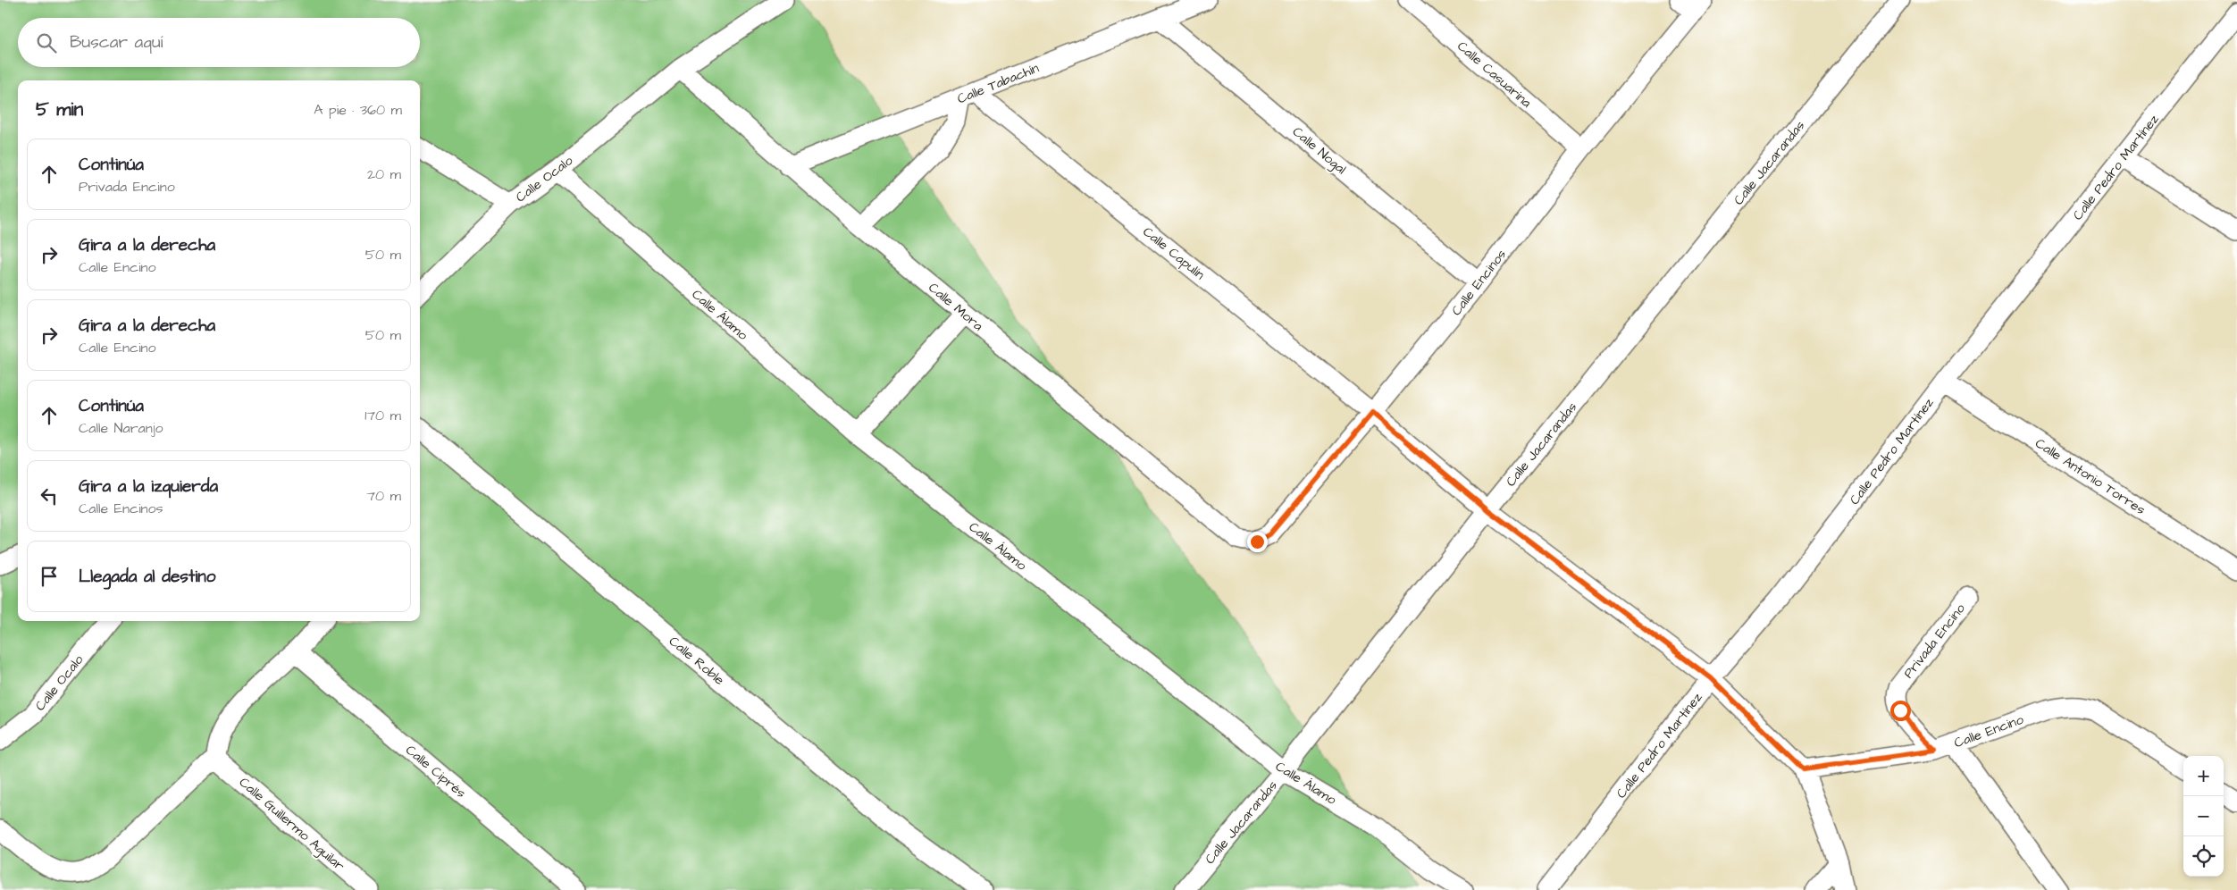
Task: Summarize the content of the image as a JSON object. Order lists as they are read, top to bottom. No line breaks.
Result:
{"streets":{"street":["Calle Casuarina","Calle Tabachín","Calle Nogal","Calle Jacarandas","Calle Pedro Martínez","Calle Ocalo","Calle Capulín","Calle Encinos","Calle Mora","Calle Álamo","Calle Antonio Torres","Privada Encino","Calle Roble","Calle Encino","Calle Ciprés","Calle Guillermo Aguilar"]},"crossings":[["Calle Casuarina","Calle Encinos"],["Calle Tabachín","Calle Nogal"],["Calle Tabachín","Calle Capulín"],["Calle Tabachín","Calle Mora"],["Calle Nogal","Calle Encinos"],["Calle Jacarandas","Calle Capulín"],["Calle Jacarandas","Calle Álamo"],["Calle Pedro Martínez","Calle Capulín"],["Calle Pedro Martínez","Calle Antonio Torres"],["Calle Ocalo","Calle Mora"],["Calle Ocalo","Calle Álamo"],["Calle Capulín","Calle Encinos"],["Calle Encinos","Calle Mora"],["Privada Encino","Calle Encino"]],"page":{"search":"Buscar aquí","heading":["5 min","A pie · 360 m"],"list":[["Continúa","Privada Encino","20 m"],["Gira a la derecha","Calle Encino","50 m"],["Gira a la derecha","Calle Encino","50 m"],["Continúa","Calle Naranjo","170 m"],["Gira a la izquierda","Calle Encinos","70 m"],"Llegada al destino"],"map_buttons":["+","−"]}}
